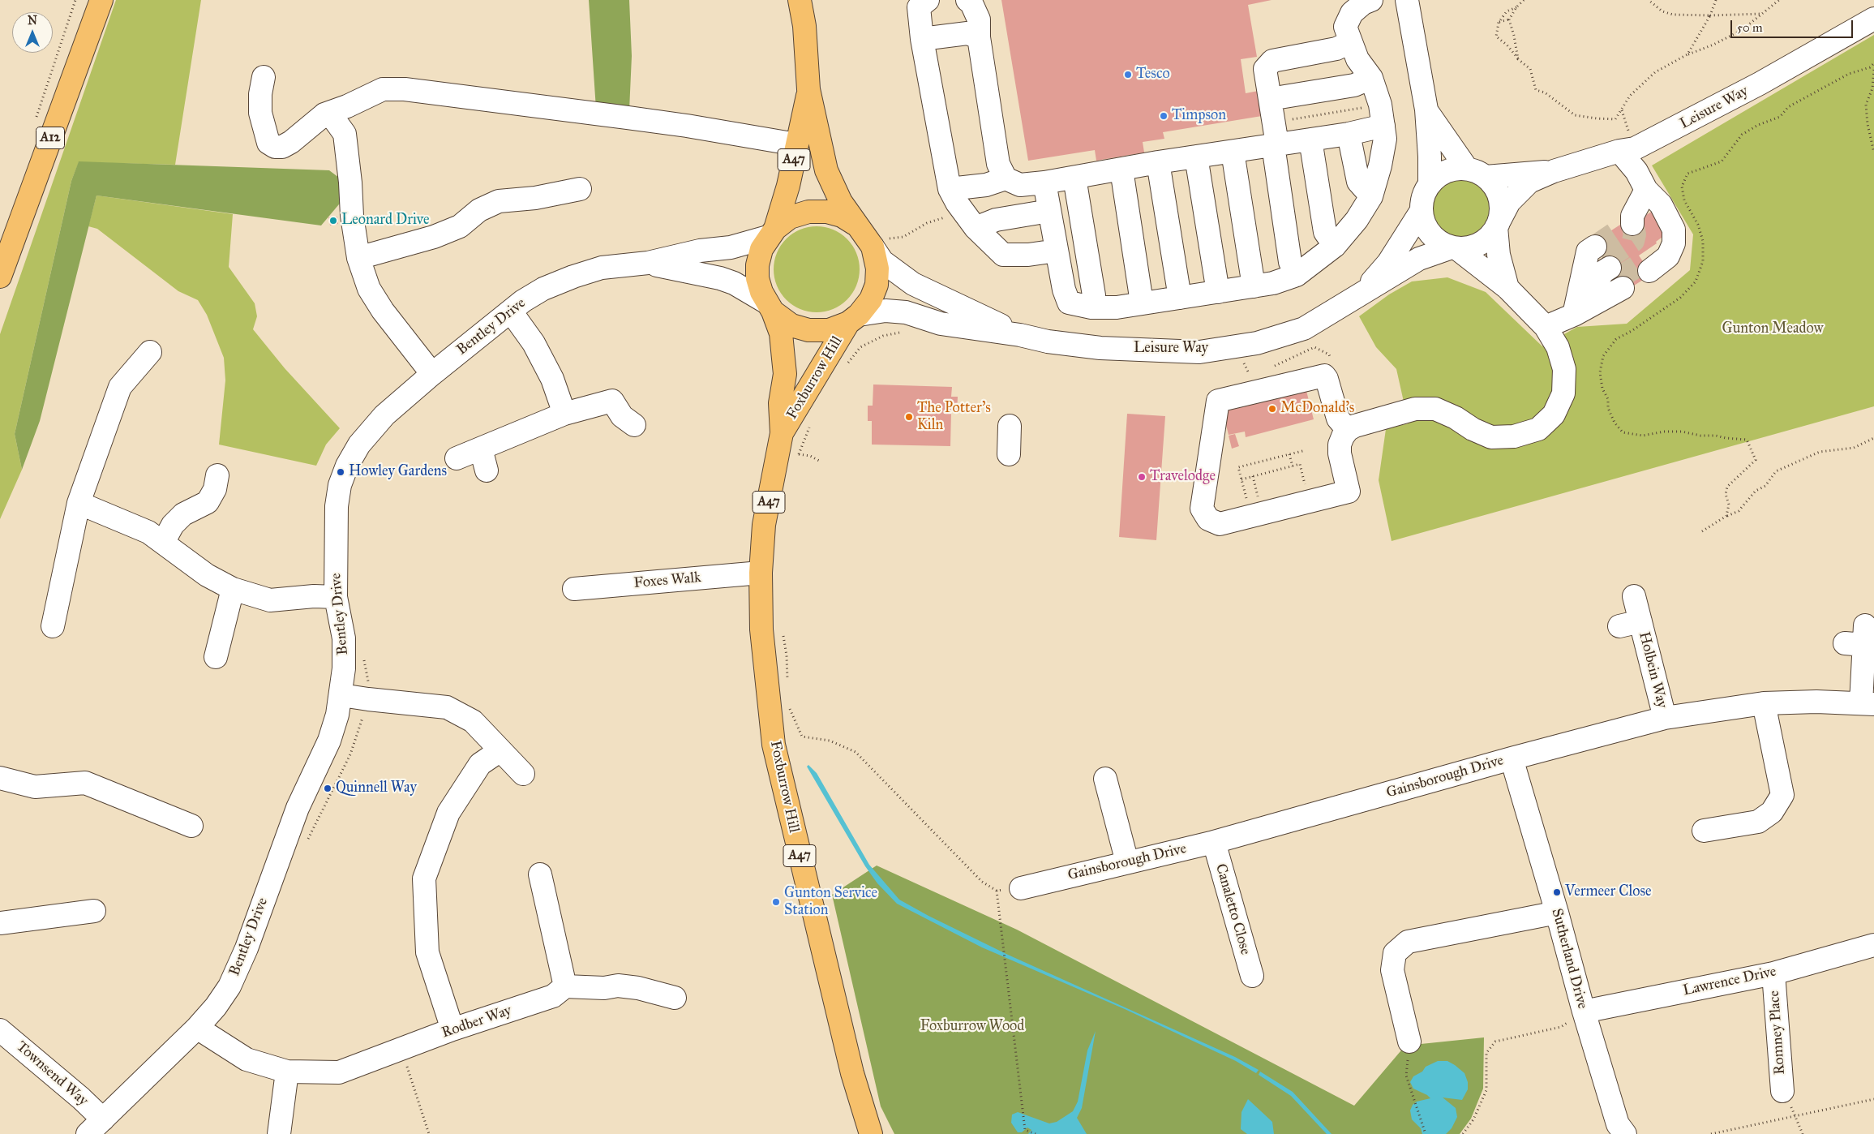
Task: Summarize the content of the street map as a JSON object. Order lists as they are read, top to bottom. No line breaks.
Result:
{"streets":{"highway":["A12","A47","Foxburrow Hill"],"street":["Leisure Way","Bentley Drive","Foxes Walk","Holbein Way","Gainsborough Drive","Canaletto Close","Sutherland Drive","Lawrence Drive","Rodber Way","Romney Place","Townsend Way"]},"crossings":[["Leisure Way","A47"],["Leisure Way","Bentley Drive"],["Leisure Way","Foxburrow Hill"],["A47","Bentley Drive"],["A47","Foxburrow Hill"],["Bentley Drive","Foxburrow Hill"],["Bentley Drive","Rodber Way"],["Bentley Drive","Townsend Way"],["Foxburrow Hill","Foxes Walk"],["Holbein Way","Gainsborough Drive"],["Gainsborough Drive","Canaletto Close"],["Gainsborough Drive","Sutherland Drive"],["Sutherland Drive","Lawrence Drive"],["Lawrence Drive","Romney Place"]],"parks":["Gunton Meadow","Foxburrow Wood"],"places":["Tesco","Timpson","Leonard Drive","McDonald's","The Potter's Kiln","Howley Gardens","Travelodge","Quinnell Way","Vermeer Close","Gunton Service Station"],"scale_bar":"50 m","north":"top"}
